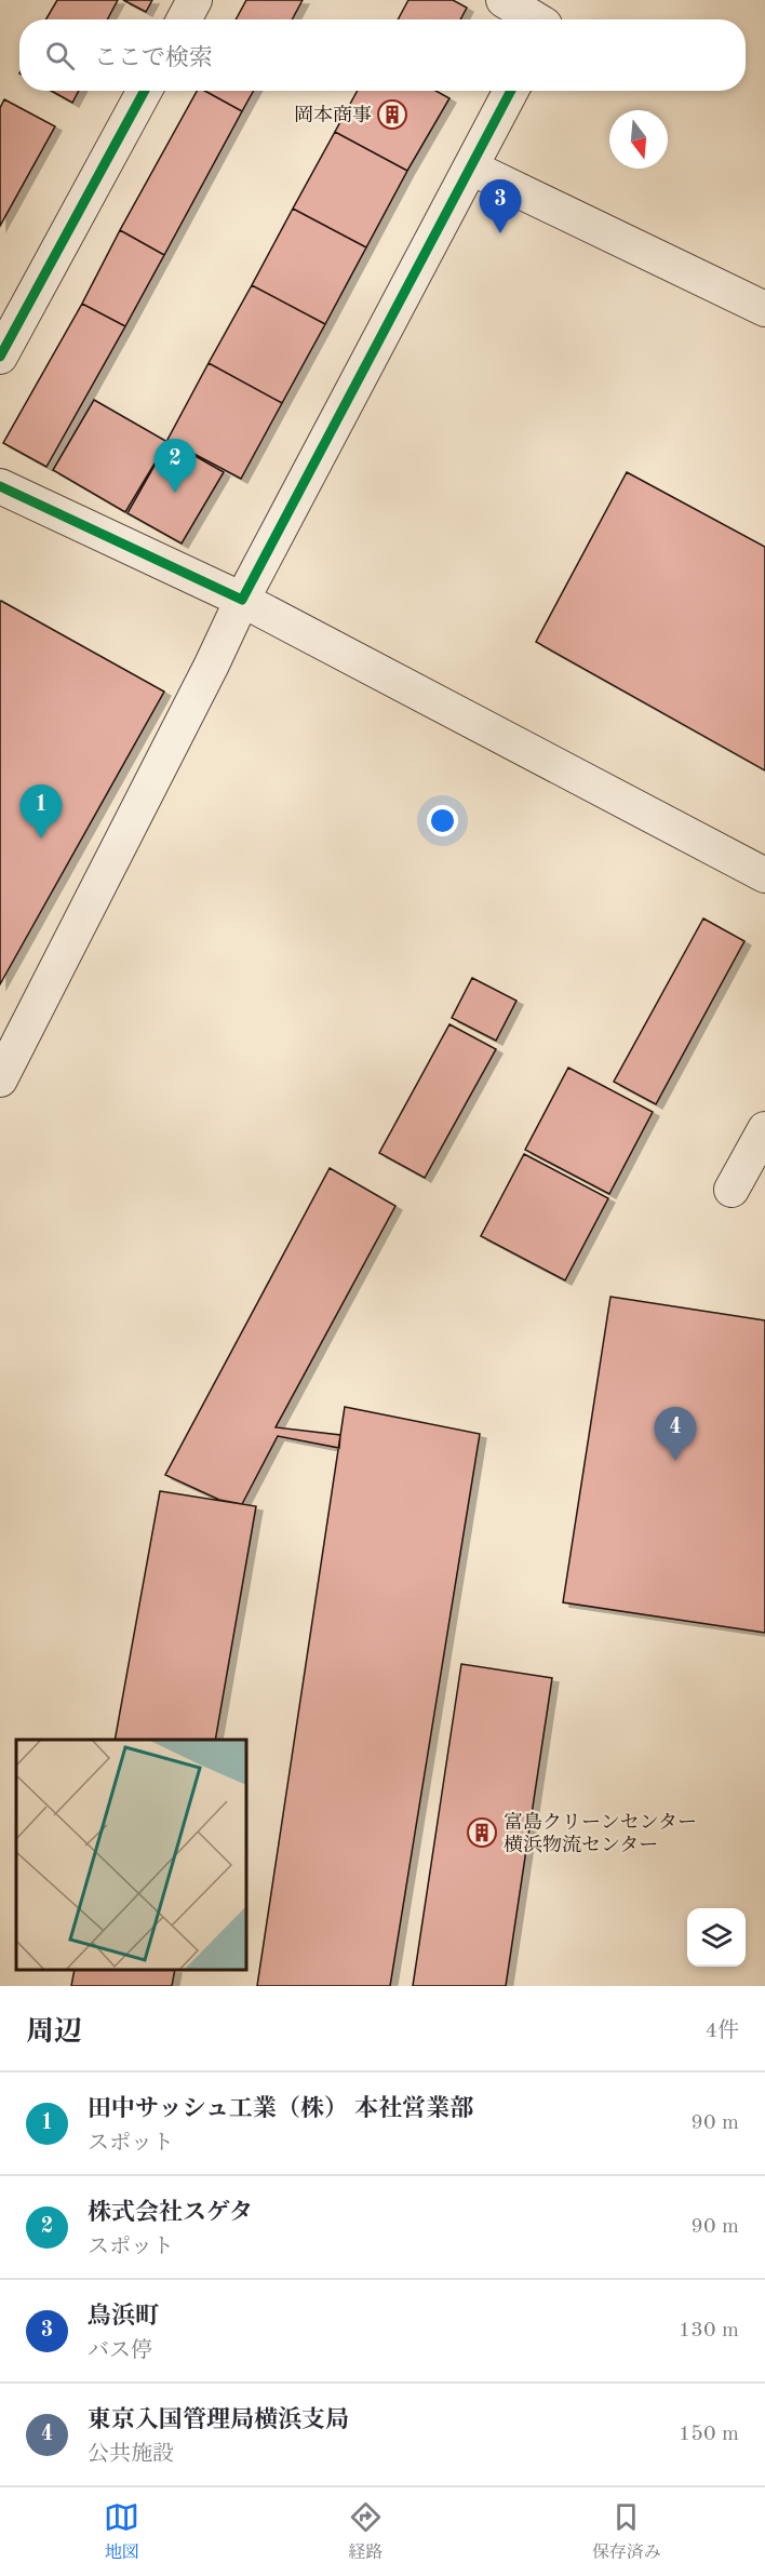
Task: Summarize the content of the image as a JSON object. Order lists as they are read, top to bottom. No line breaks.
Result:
{"places":{"building":["岡本商事","富島クリーンセンター 横浜物流センター"]},"north":"bottom","page":{"search":"ここで検索","pins":["3","2","1","4"],"heading":["周辺","4件"],"list":[{"mark":"1","name":"田中サッシュ工業（株） 本社営業部","note":"スポット","value":"90 m"},{"mark":"2","name":"株式会社スゲタ","note":"スポット","value":"90 m"},{"mark":"3","name":"鳥浜町","note":"バス停","value":"130 m"},{"mark":"4","name":"東京入国管理局横浜支局","note":"公共施設","value":"150 m"}],"nav":["地図","経路","保存済み"]}}
